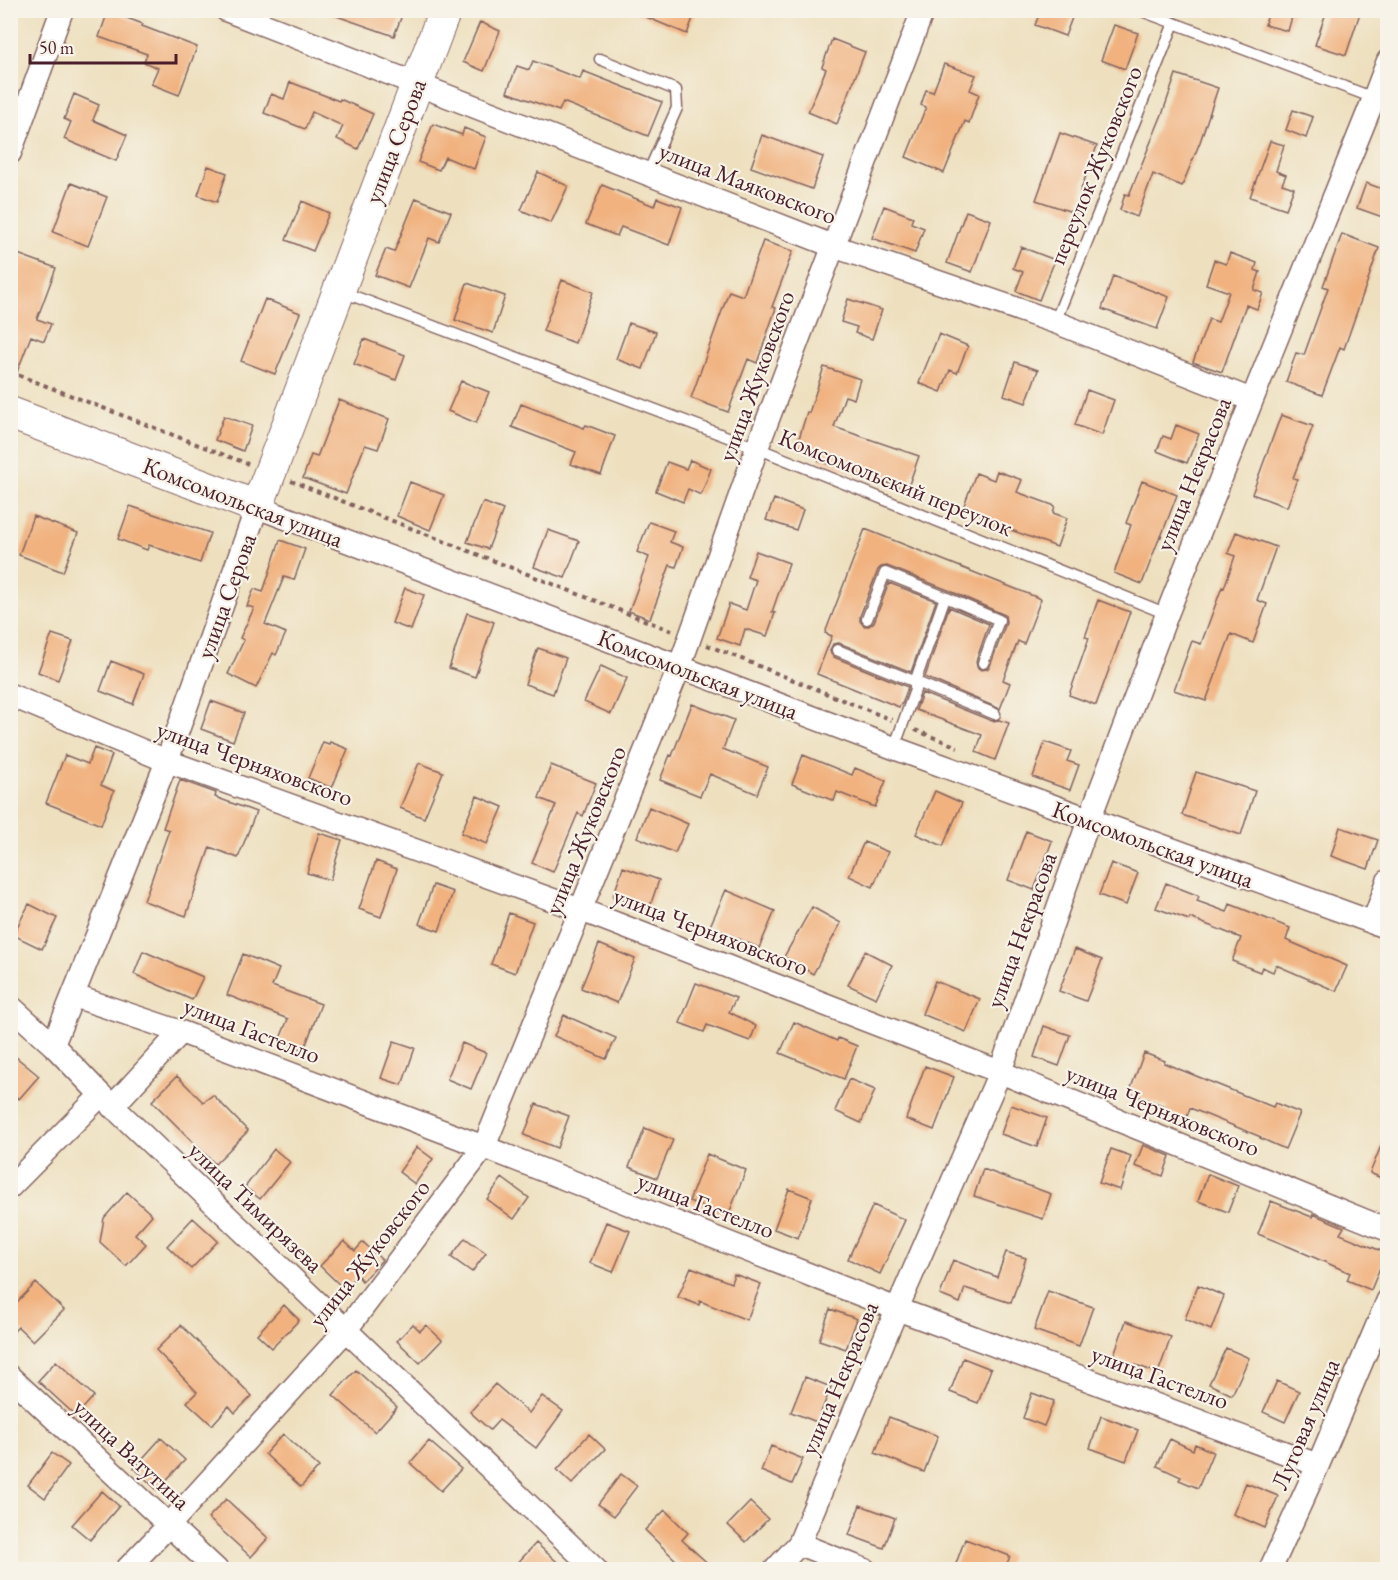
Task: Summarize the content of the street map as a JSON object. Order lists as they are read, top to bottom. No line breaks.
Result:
{"streets":{"main road":["улица Серова","Комсомольская улица"],"street":["улица Маяковского","улица Жуковского","улица Некрасова","улица Черняховского","улица Гастелло","улица Тимирязева","Луговая улица","улица Ватутина"],"lane":["переулок Жуковского","Комсомольский переулок"]},"crossings":[["улица Серова","улица Маяковского"],["улица Серова","Комсомольский переулок"],["улица Серова","Комсомольская улица"],["улица Серова","улица Черняховского"],["улица Серова","улица Гастелло"],["улица Серова","улица Тимирязева"],["переулок Жуковского","улица Маяковского"],["улица Маяковского","улица Жуковского"],["улица Маяковского","улица Некрасова"],["улица Жуковского","Комсомольский переулок"],["улица Жуковского","Комсомольская улица"],["улица Жуковского","улица Черняховского"],["улица Жуковского","улица Гастелло"],["улица Жуковского","улица Тимирязева"],["улица Жуковского","улица Ватутина"],["улица Некрасова","Комсомольский переулок"],["улица Некрасова","Комсомольская улица"],["улица Некрасова","улица Черняховского"],["улица Некрасова","улица Гастелло"],["улица Гастелло","Луговая улица"]],"scale_bar":"50 m"}
